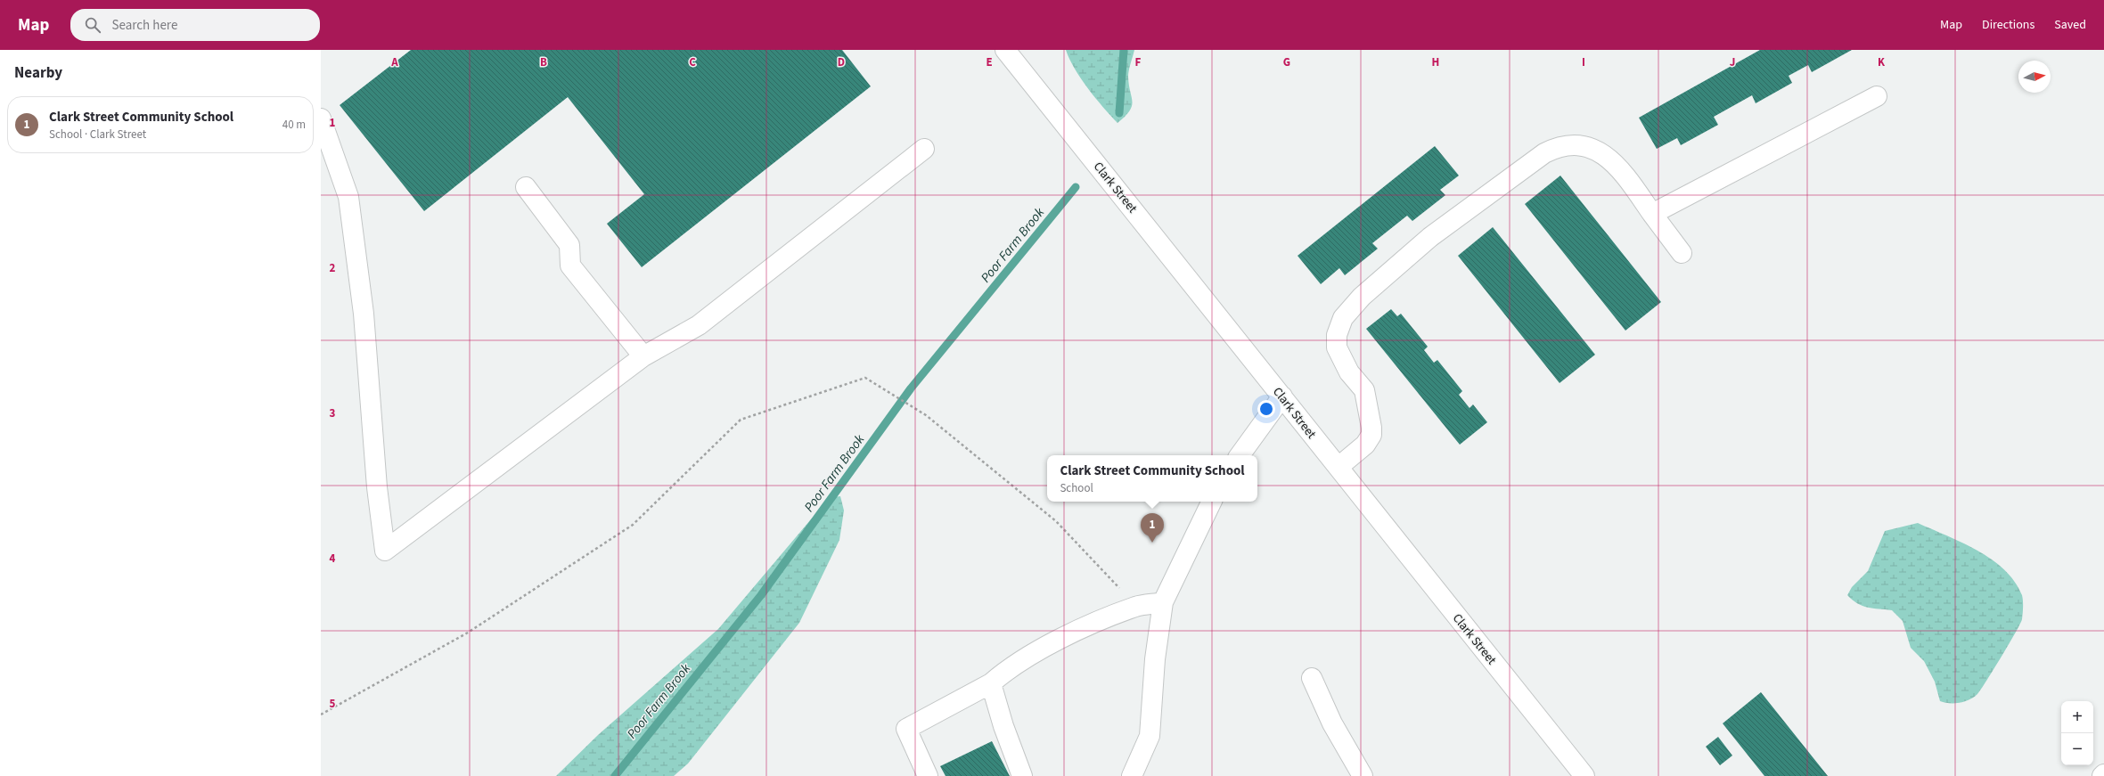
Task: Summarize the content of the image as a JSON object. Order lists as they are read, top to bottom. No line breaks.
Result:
{"streets":{"street":["Clark Street"]},"water":["Poor Farm Brook"],"north":"right","page":{"header":"Map","search":"Search here","nav":["Map","Directions","Saved"],"heading":"Nearby","list":[{"mark":"1","name":"Clark Street Community School","note":"School · Clark Street","value":"40 m"}],"popup":["Clark Street Community School","School"],"pins":"1","map_buttons":["+","−"]},"grid":{"columns":["A","B","C","D","E","F","G","H","I","J","K"],"rows":["1","2","3","4","5"]}}
